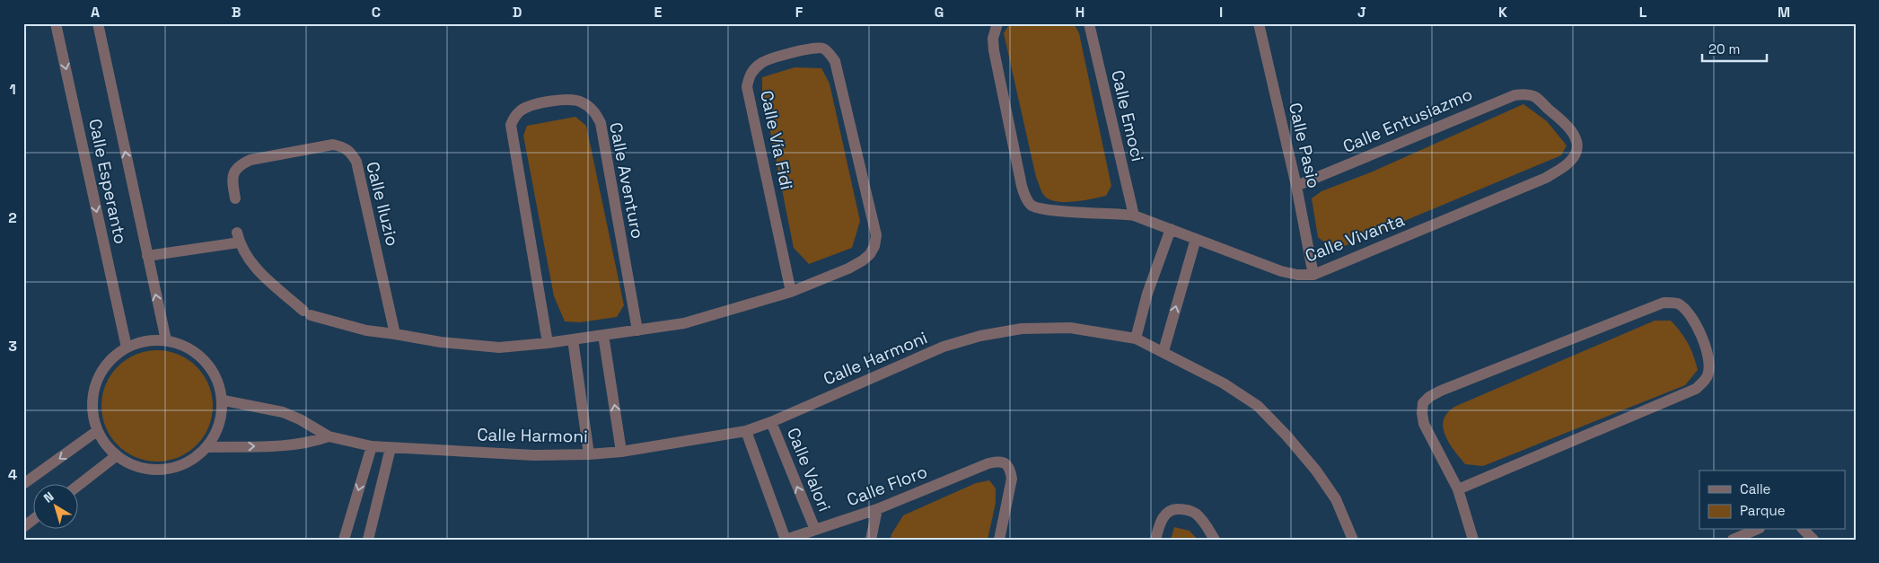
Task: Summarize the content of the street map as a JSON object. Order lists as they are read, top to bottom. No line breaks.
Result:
{"streets":{"street":["Calle Emoci","Calle Entusiazmo","Calle Vía Fidi","Calle Pasio","Calle Aventuro","Calle Esperanto","Calle Iluzio","Calle Vivanta","Calle Harmoni","Calle Valori","Calle Floro"]},"crossings":[["Calle Emoci","Calle Vivanta"],["Calle Entusiazmo","Calle Pasio"],["Calle Entusiazmo","Calle Vivanta"],["Calle Pasio","Calle Vivanta"],["Calle Esperanto","Calle Harmoni"],["Calle Harmoni","Calle Valori"],["Calle Valori","Calle Floro"]],"legend":["Calle","Parque"],"scale_bar":"20 m","north":"top left","grid":{"columns":["A","B","C","D","E","F","G","H","I","J","K","L","M"],"rows":["1","2","3","4"]}}
